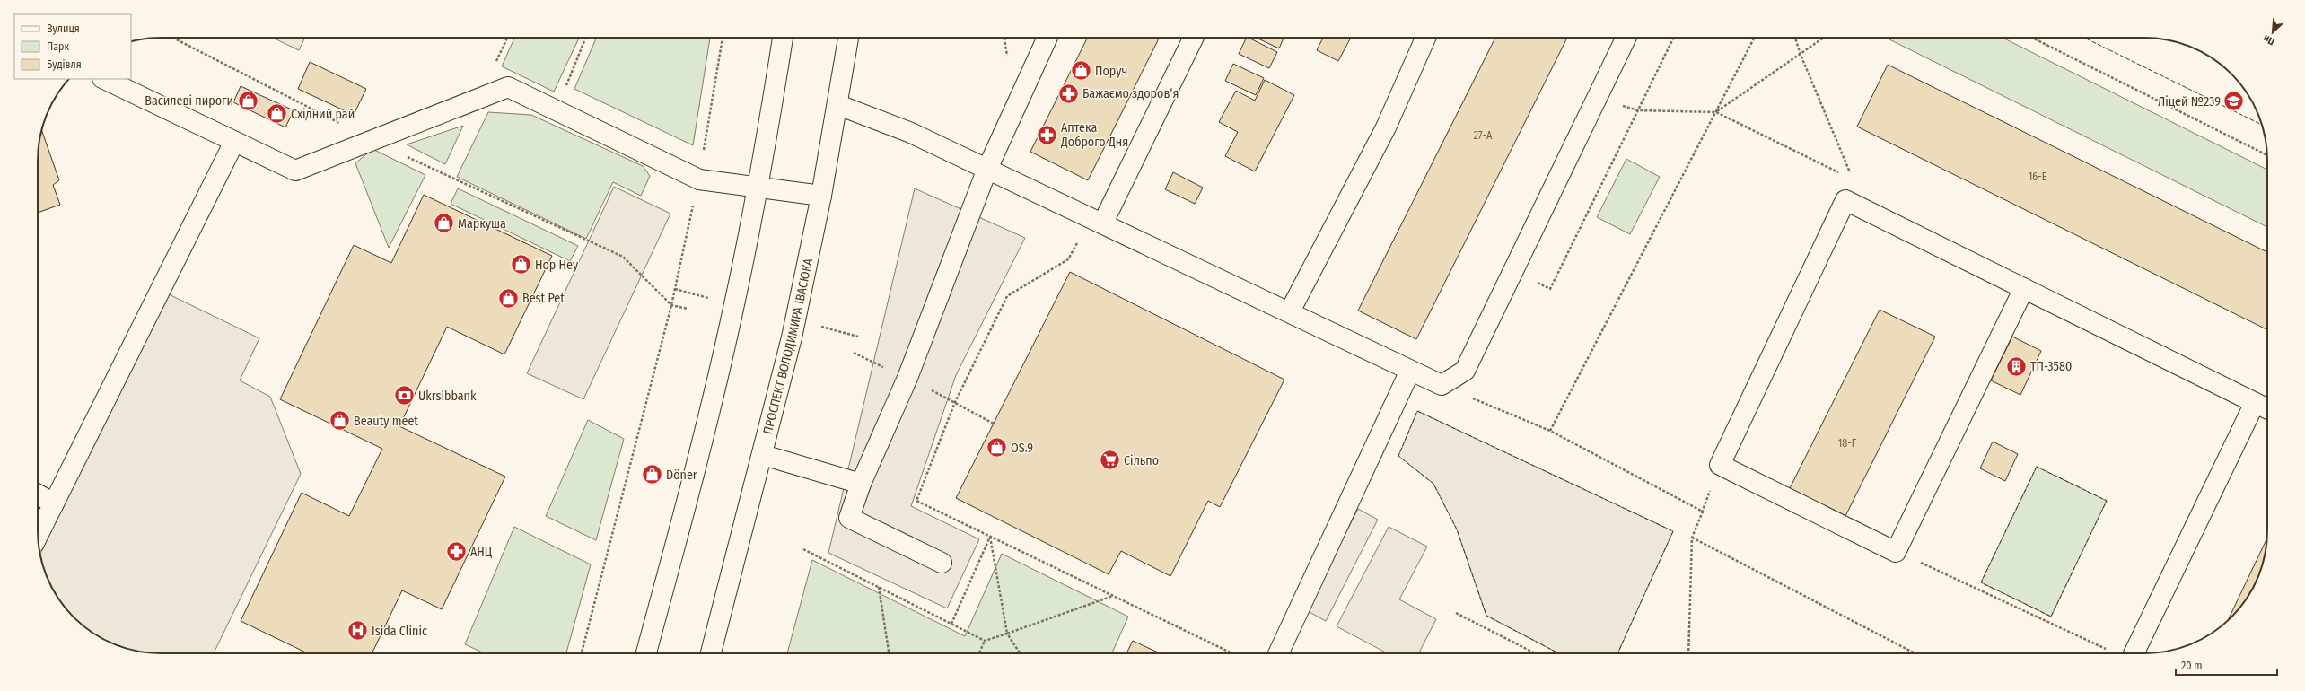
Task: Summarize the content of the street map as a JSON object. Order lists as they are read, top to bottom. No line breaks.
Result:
{"streets":{"main road":["ПРОСПЕКТ ВОЛОДИМИРА ІВАСЮКА"]},"places":{"shop":["Поруч","Василеві пироги","Східний рай","Маркуша","Hop Hey","Best Pet","Beauty meet","OS.9","Döner"],"pharmacy":["Бажаємо здоровʼя","Аптека Доброго Дня","АНЦ"],"school or university":["Ліцей №239"],"building":["ТП-3580"],"bank":["Ukrsibbank"],"supermarket":["Сільпо"],"hospital":["Isida Clinic"]},"house_numbers":["27-А","16-Е","18-Г"],"legend":["Вулиця","Парк","Будівля"],"scale_bar":"20 m","north":"bottom left"}
